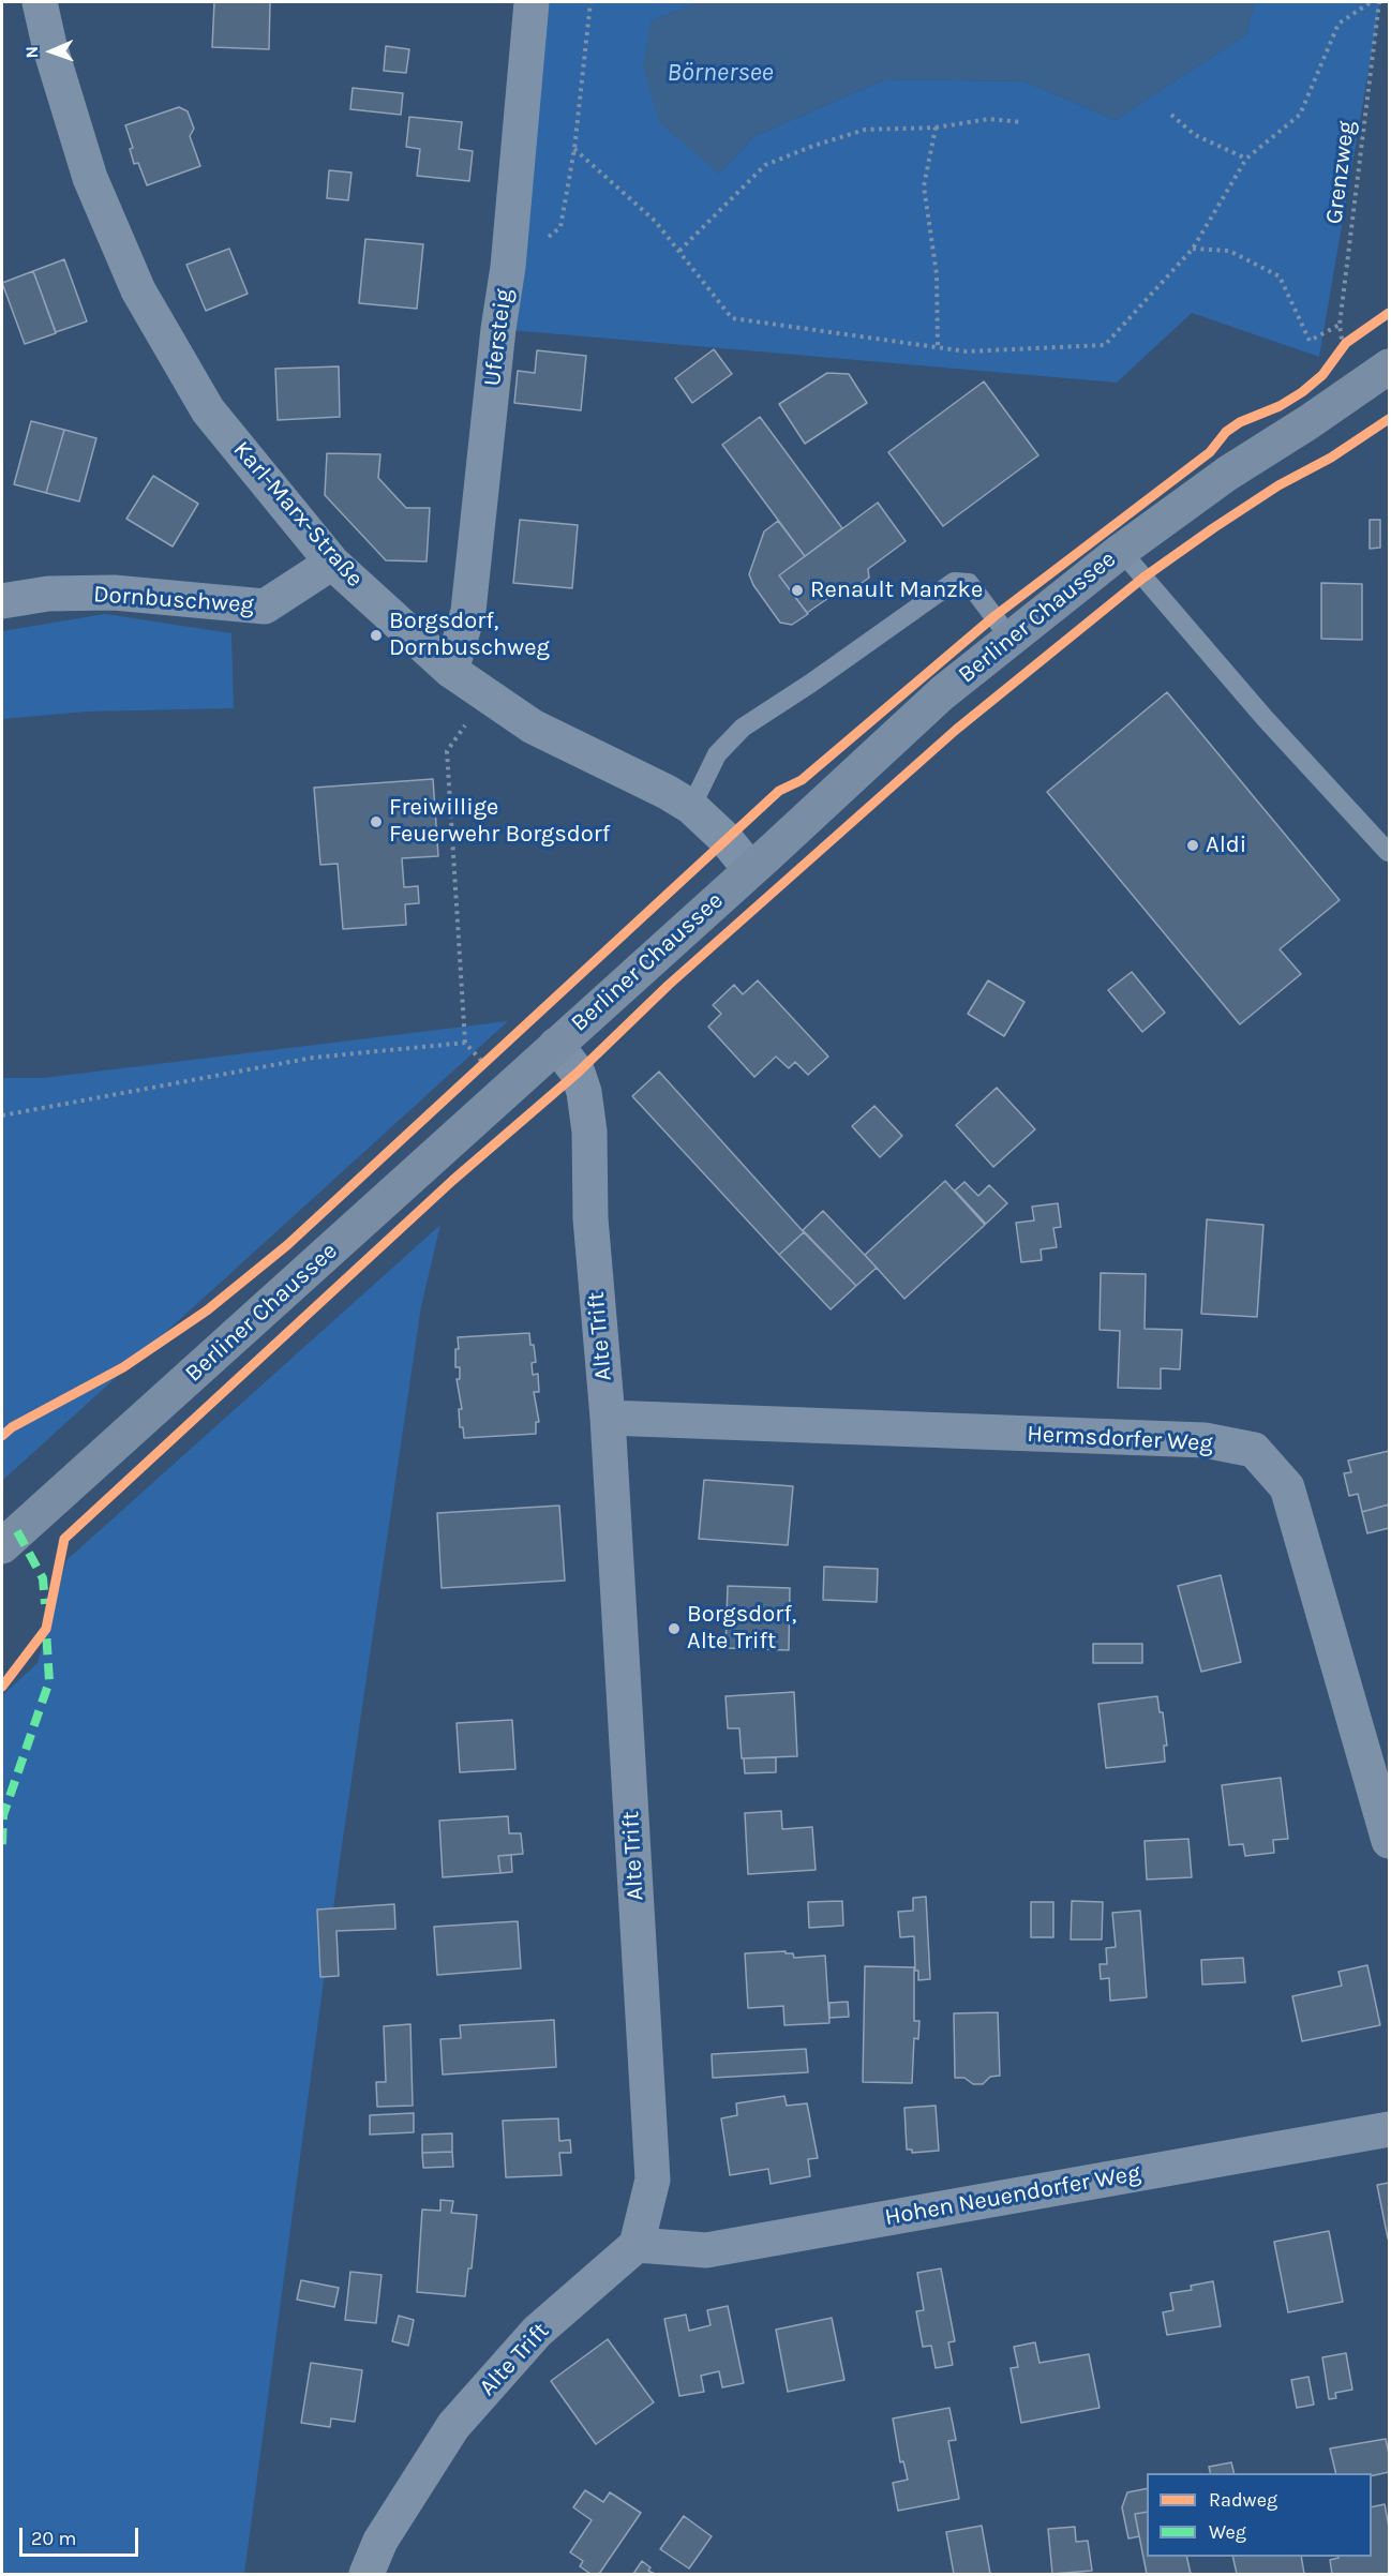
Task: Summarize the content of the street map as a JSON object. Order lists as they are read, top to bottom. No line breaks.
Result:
{"streets":{"main road":["Berliner Chaussee"],"street":["Ufersteig","Karl-Marx-Straße","Dornbuschweg","Alte Trift","Hermsdorfer Weg","Hohen Neuendorfer Weg"],"path":["Grenzweg"]},"crossings":[["Ufersteig","Karl-Marx-Straße"],["Karl-Marx-Straße","Dornbuschweg"],["Karl-Marx-Straße","Berliner Chaussee"],["Berliner Chaussee","Alte Trift"],["Alte Trift","Hermsdorfer Weg"],["Alte Trift","Hohen Neuendorfer Weg"]],"water":["Börnersee"],"places":["Renault Manzke","Borgsdorf, Dornbuschweg","Freiwillige Feuerwehr Borgsdorf","Aldi","Borgsdorf, Alte Trift"],"legend":["Radweg","Weg"],"scale_bar":"20 m","north":"left"}
